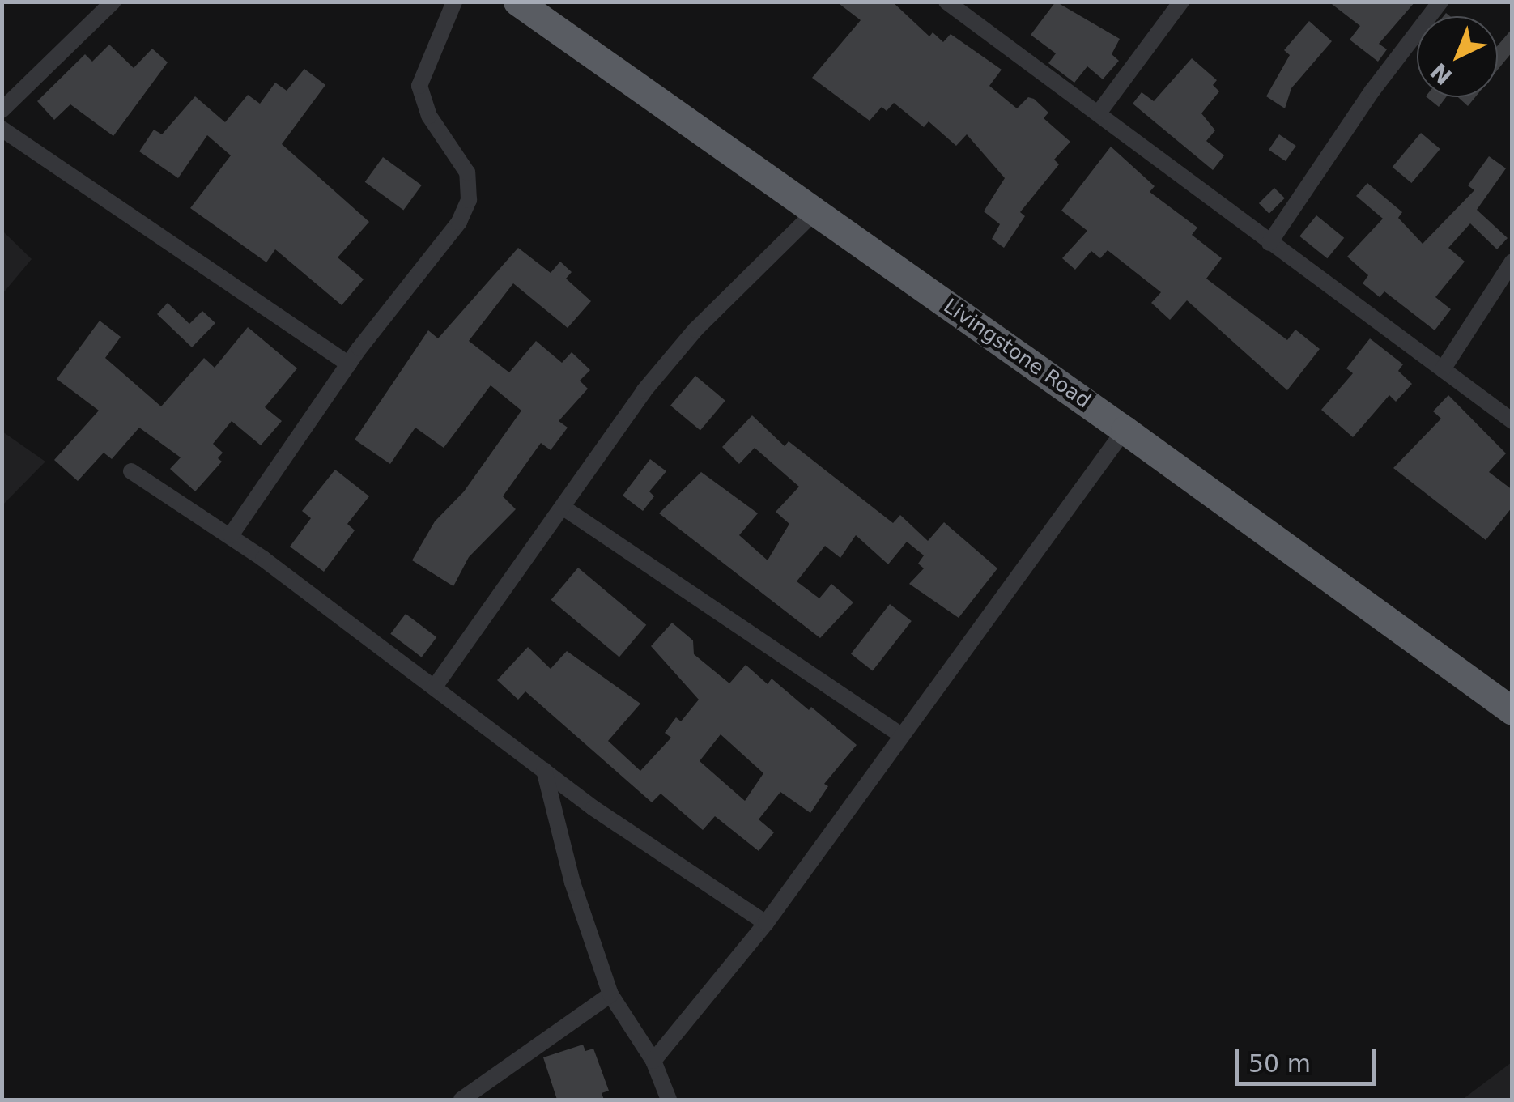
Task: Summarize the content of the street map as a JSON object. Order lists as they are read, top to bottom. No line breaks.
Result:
{"streets":{"highway":["Livingstone Road"]},"scale_bar":"50 m","north":"bottom left"}
